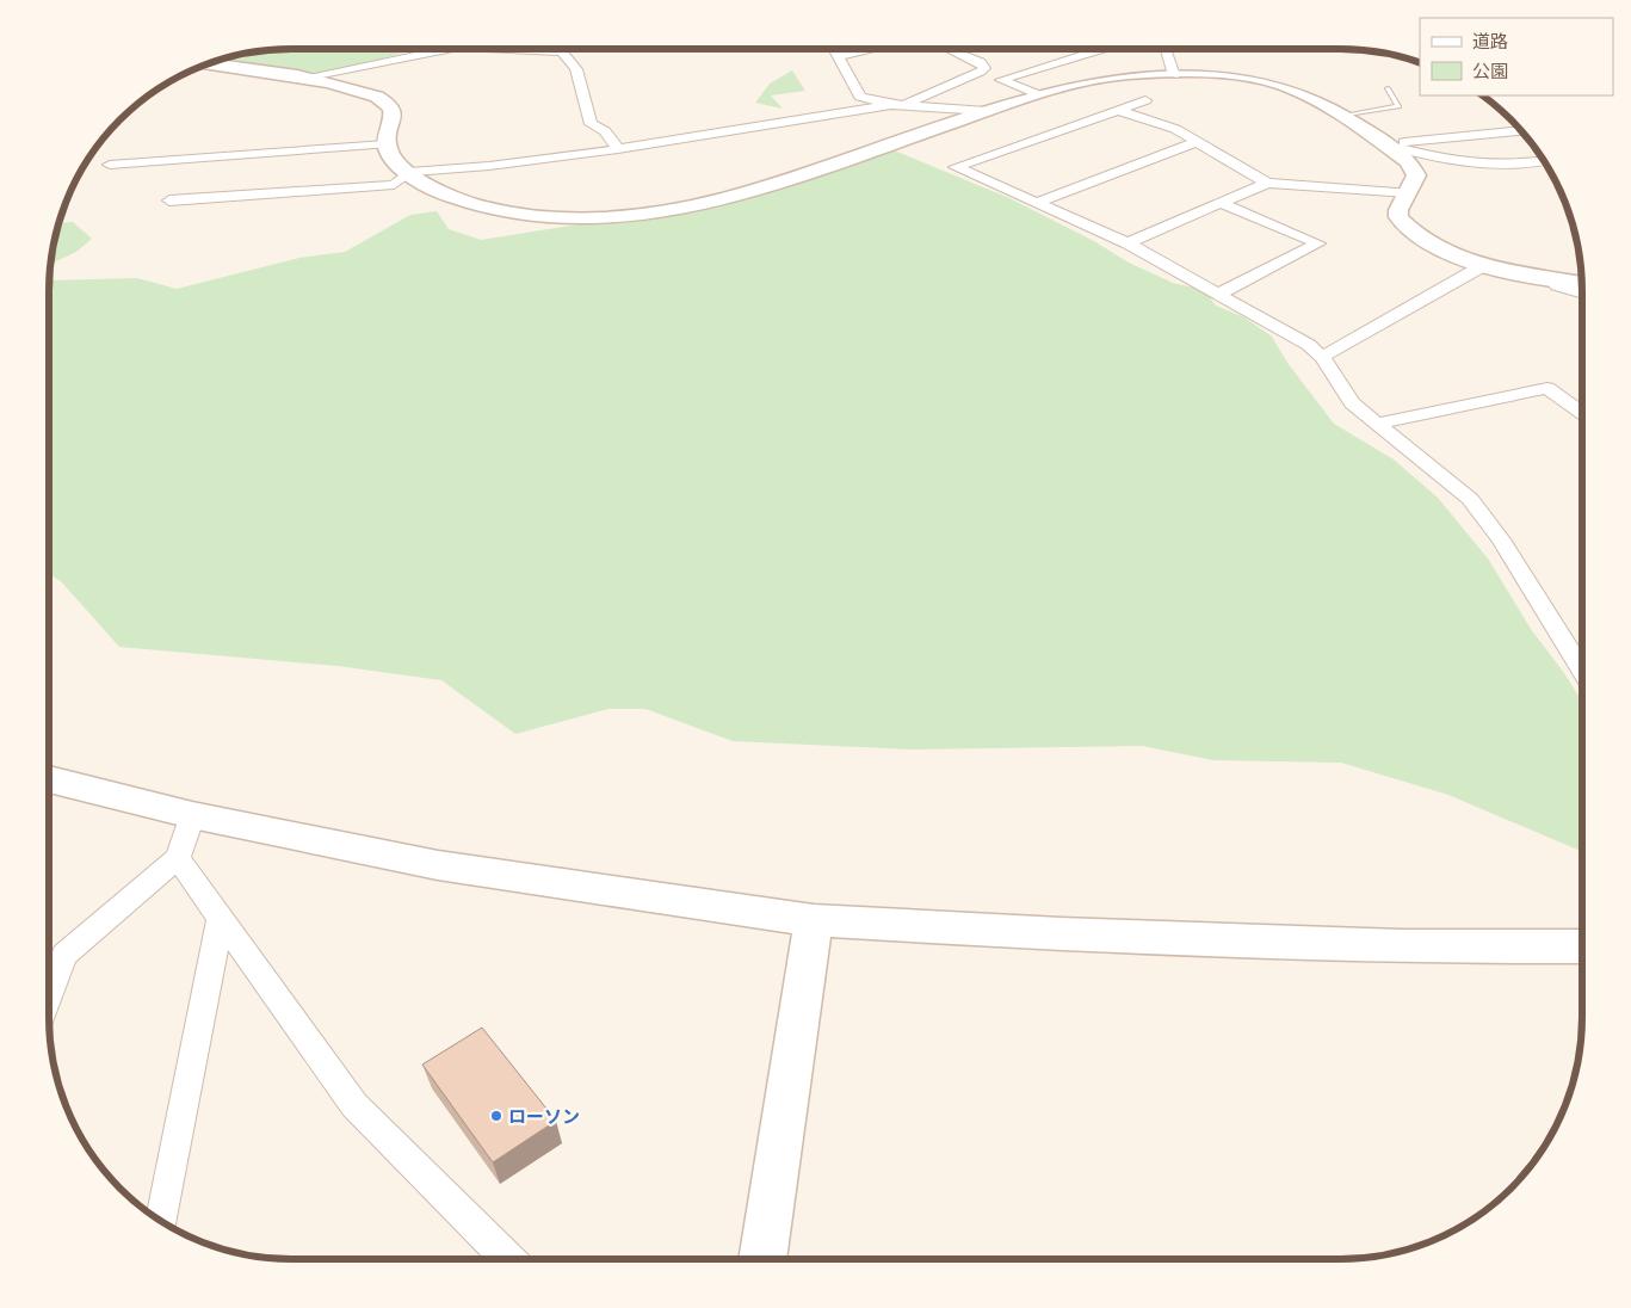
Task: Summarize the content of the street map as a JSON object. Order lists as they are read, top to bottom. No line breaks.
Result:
{"places":["ローソン"],"legend":["道路","公園"]}
